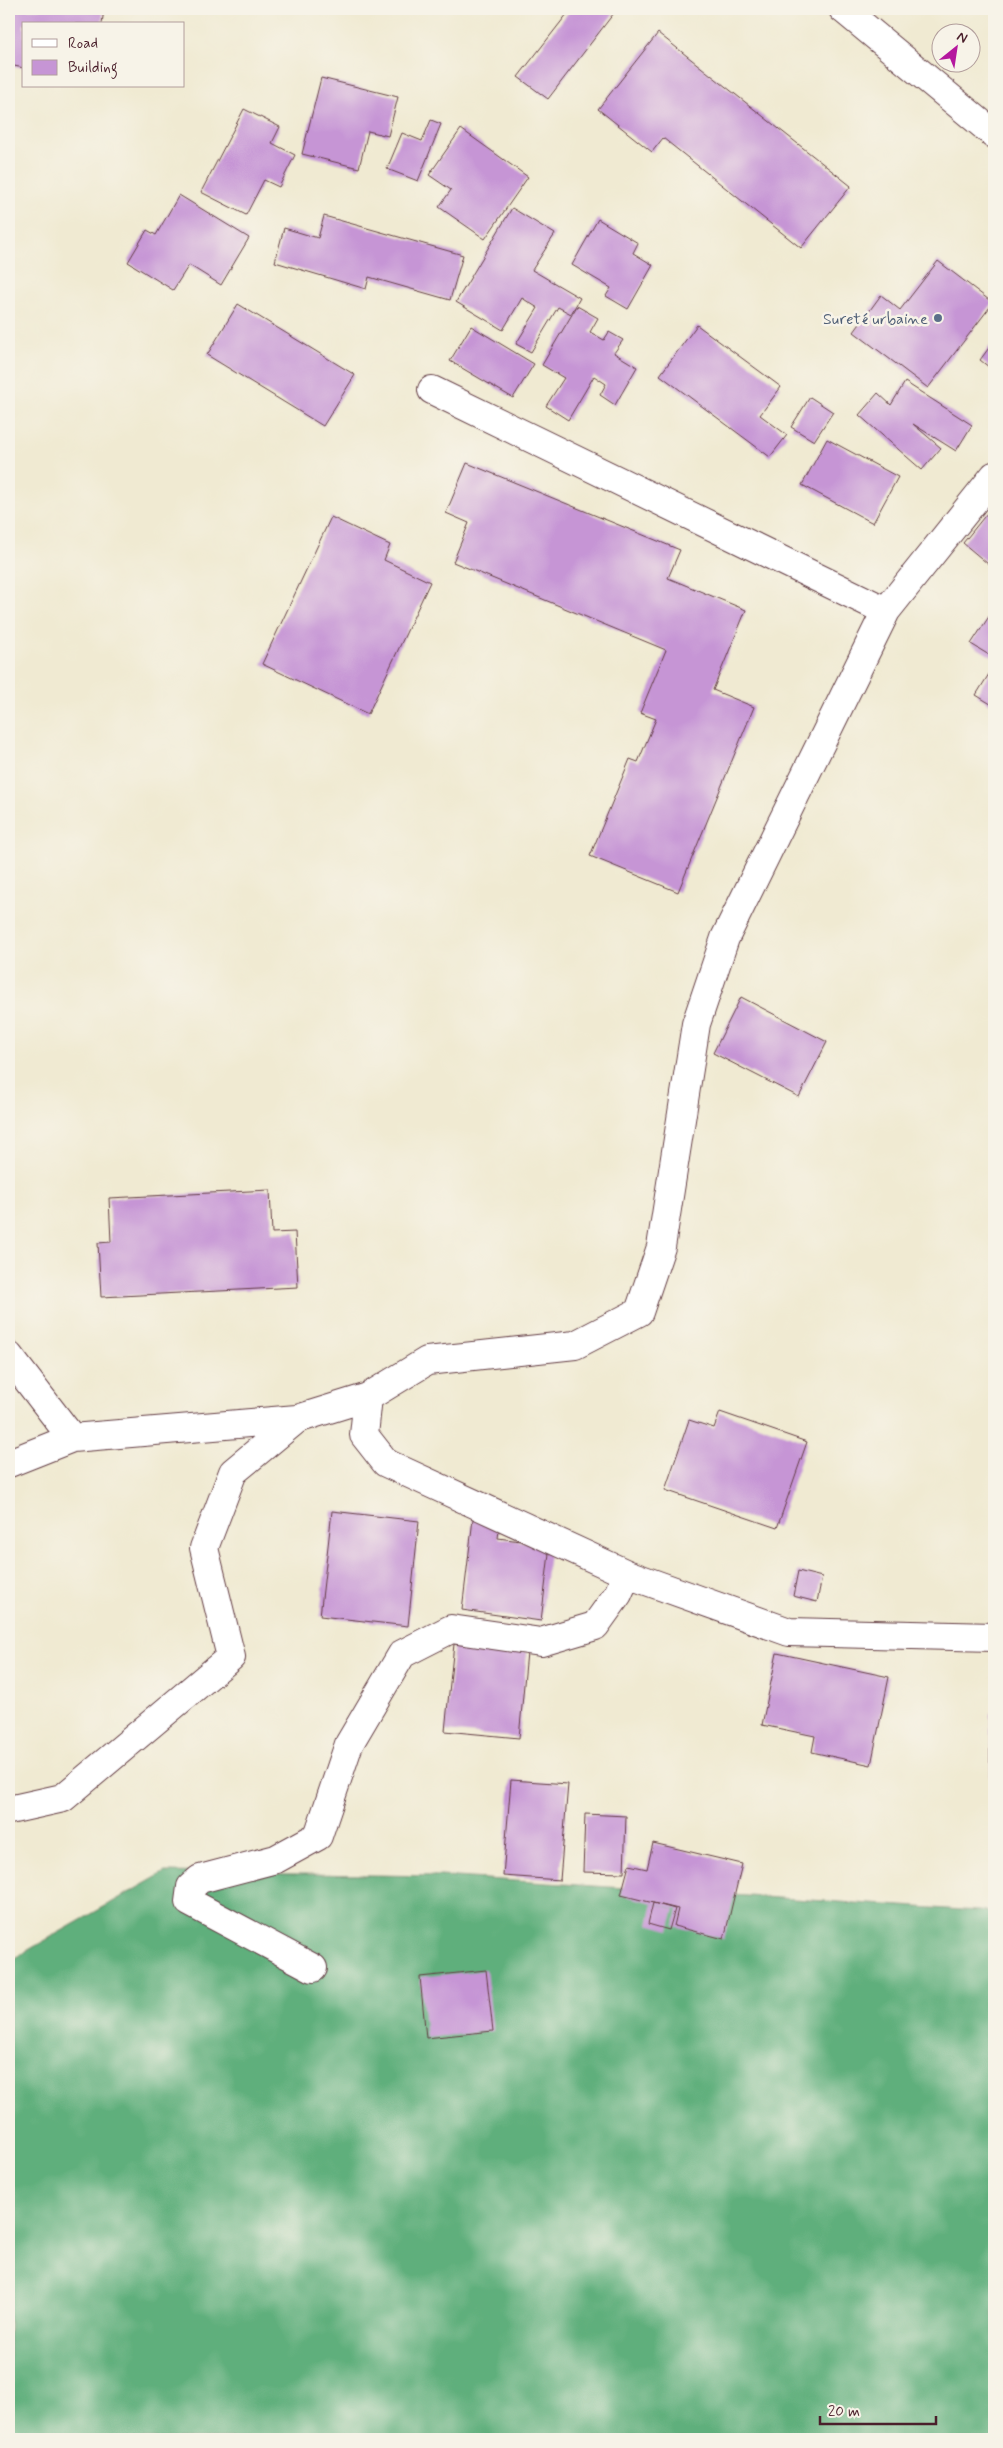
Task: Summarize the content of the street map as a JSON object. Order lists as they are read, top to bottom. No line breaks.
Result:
{"places":["Sureté urbaine"],"legend":["Road","Building"],"scale_bar":"20 m","north":"top right"}
